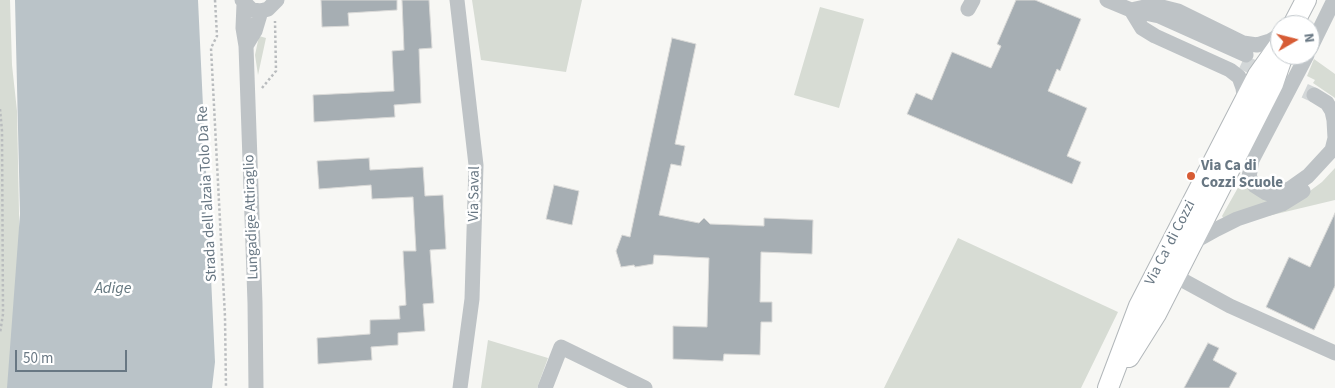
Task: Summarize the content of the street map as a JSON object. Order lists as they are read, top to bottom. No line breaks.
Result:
{"streets":{"main road":["Via Ca' di Cozzi"],"street":["Via Saval","Lungadige Attiraglio"],"path":["Strada dell'alzaia Tolo Da Re"]},"water":["Adige"],"places":["Via Ca di Cozzi Scuole"],"scale_bar":"50 m","north":"right"}
